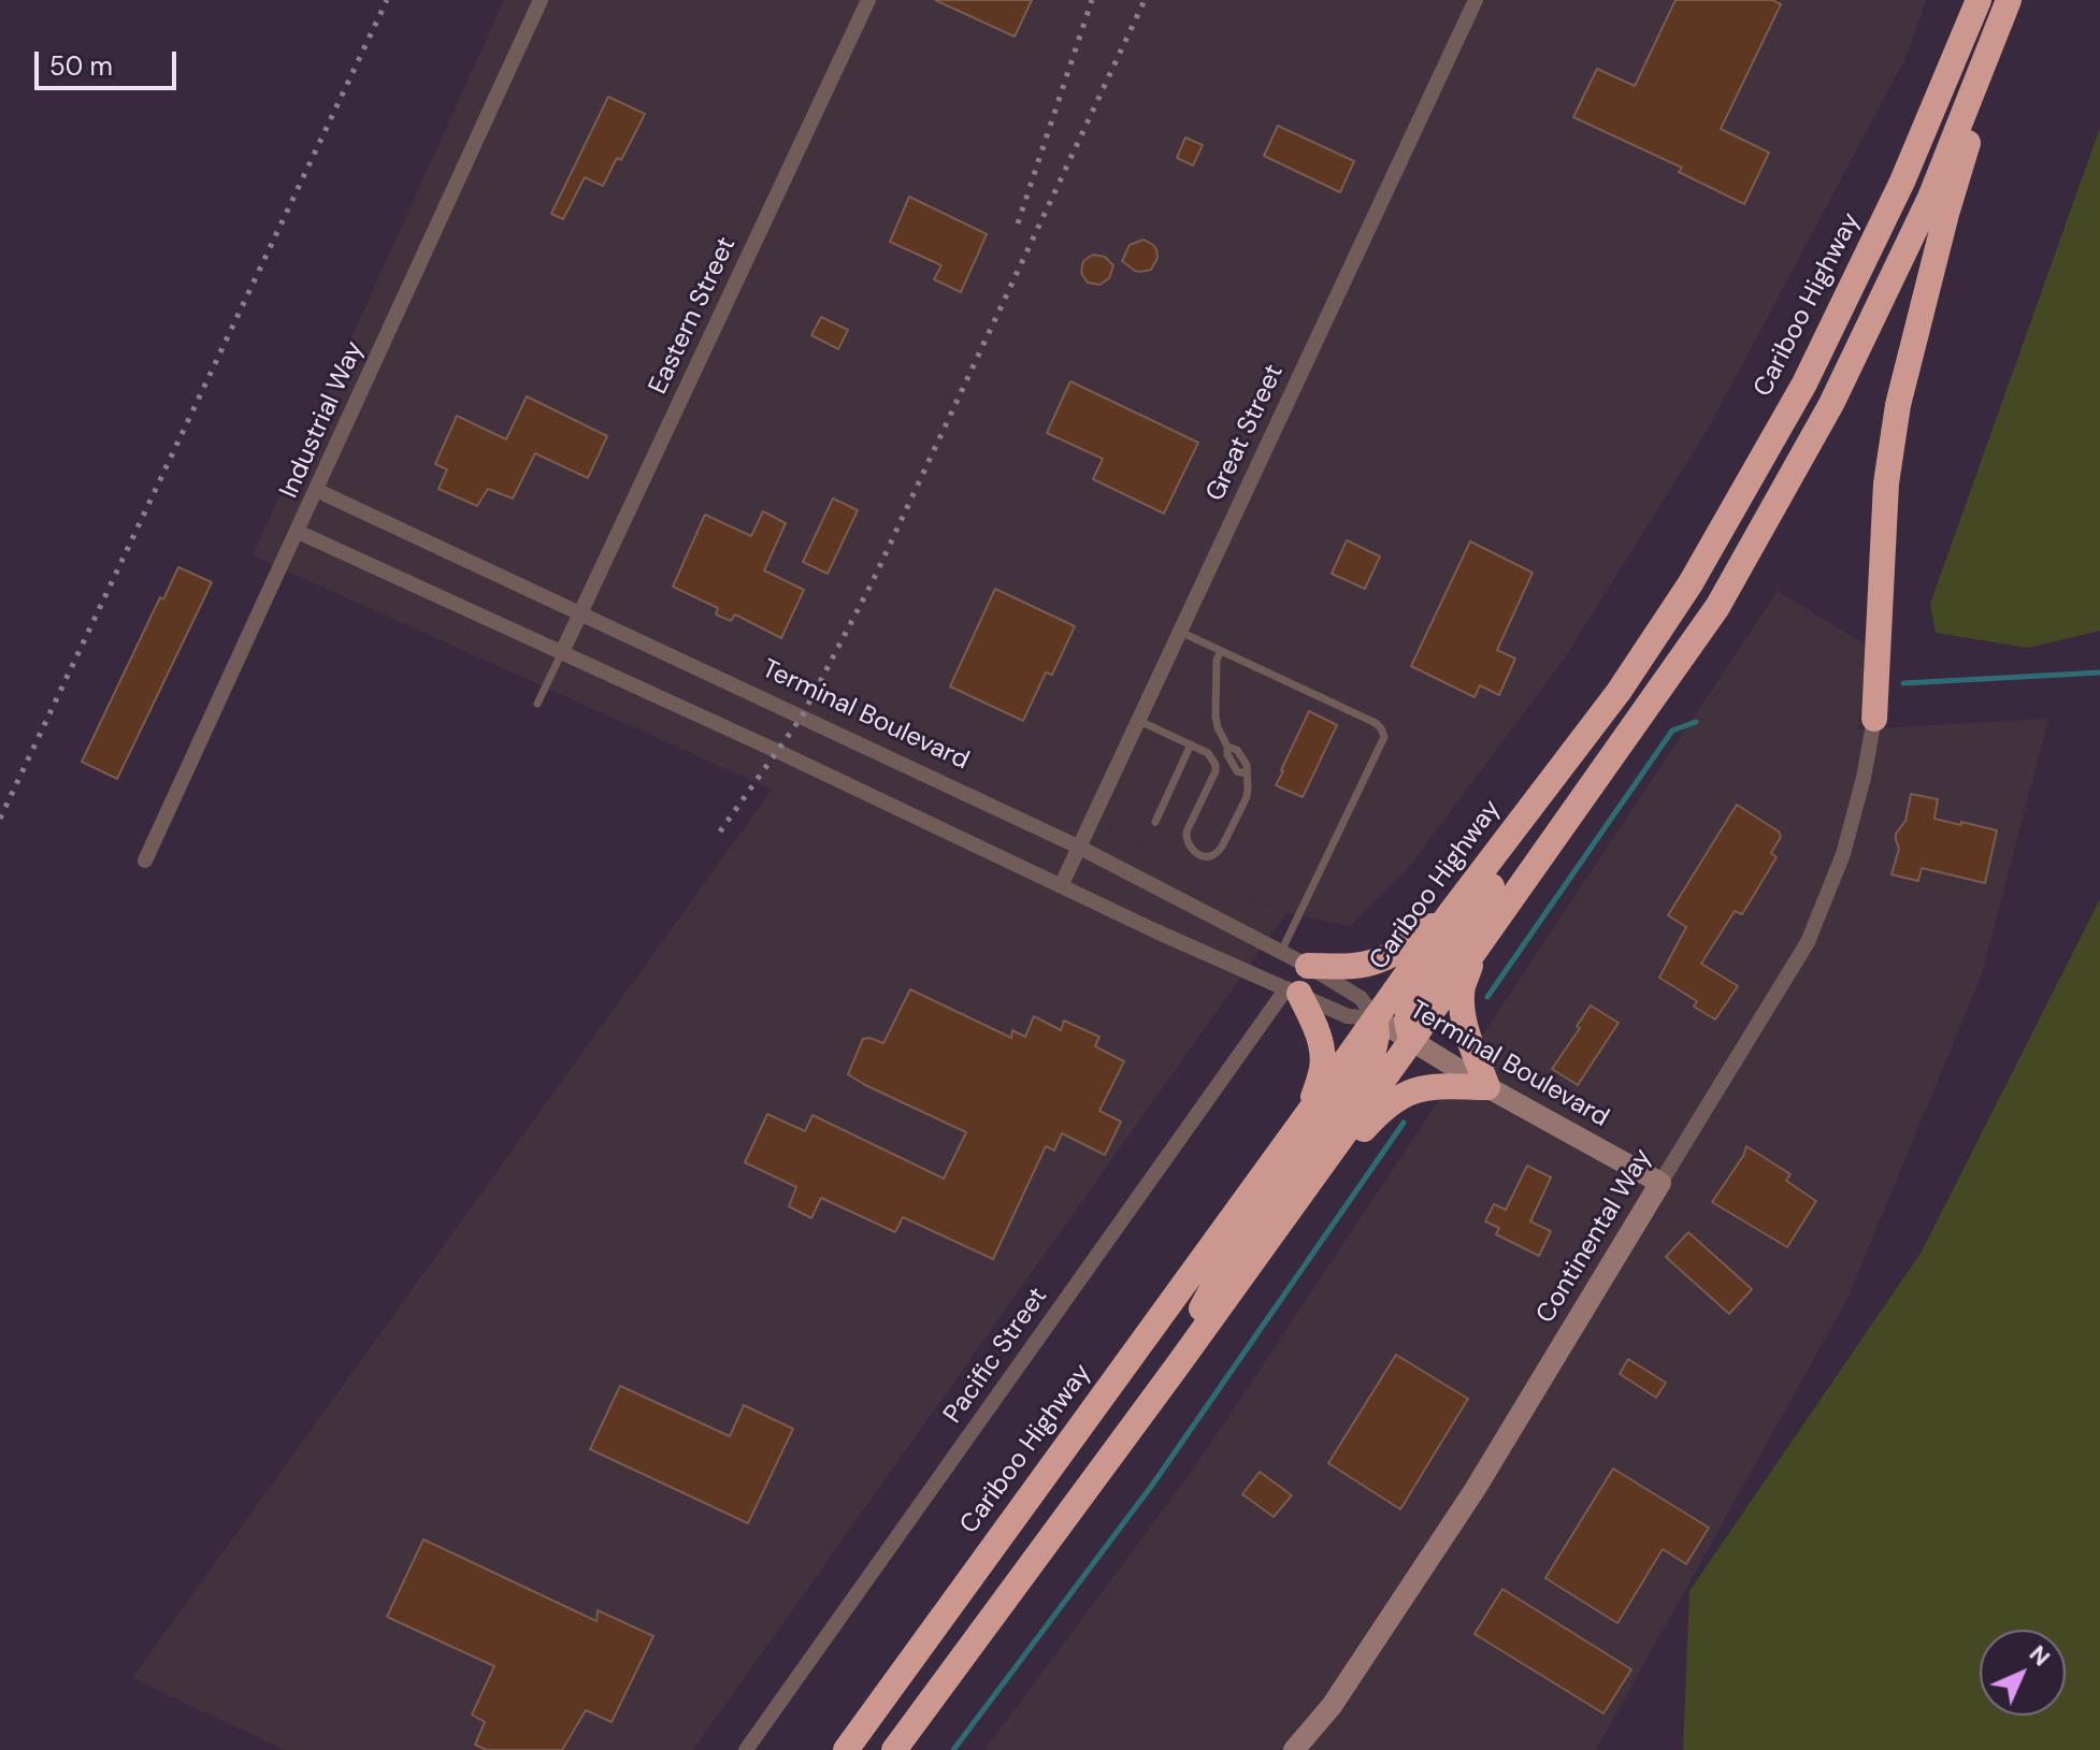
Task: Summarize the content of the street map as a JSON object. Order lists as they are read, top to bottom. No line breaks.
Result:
{"streets":{"highway":["Cariboo Highway"],"street":["Eastern Street","Industrial Way","Great Street","Terminal Boulevard","Continental Way","Pacific Street"]},"crossings":[["Cariboo Highway","Terminal Boulevard"],["Eastern Street","Terminal Boulevard"],["Industrial Way","Terminal Boulevard"],["Great Street","Terminal Boulevard"],["Terminal Boulevard","Continental Way"],["Terminal Boulevard","Pacific Street"]],"scale_bar":"50 m","north":"top right"}
